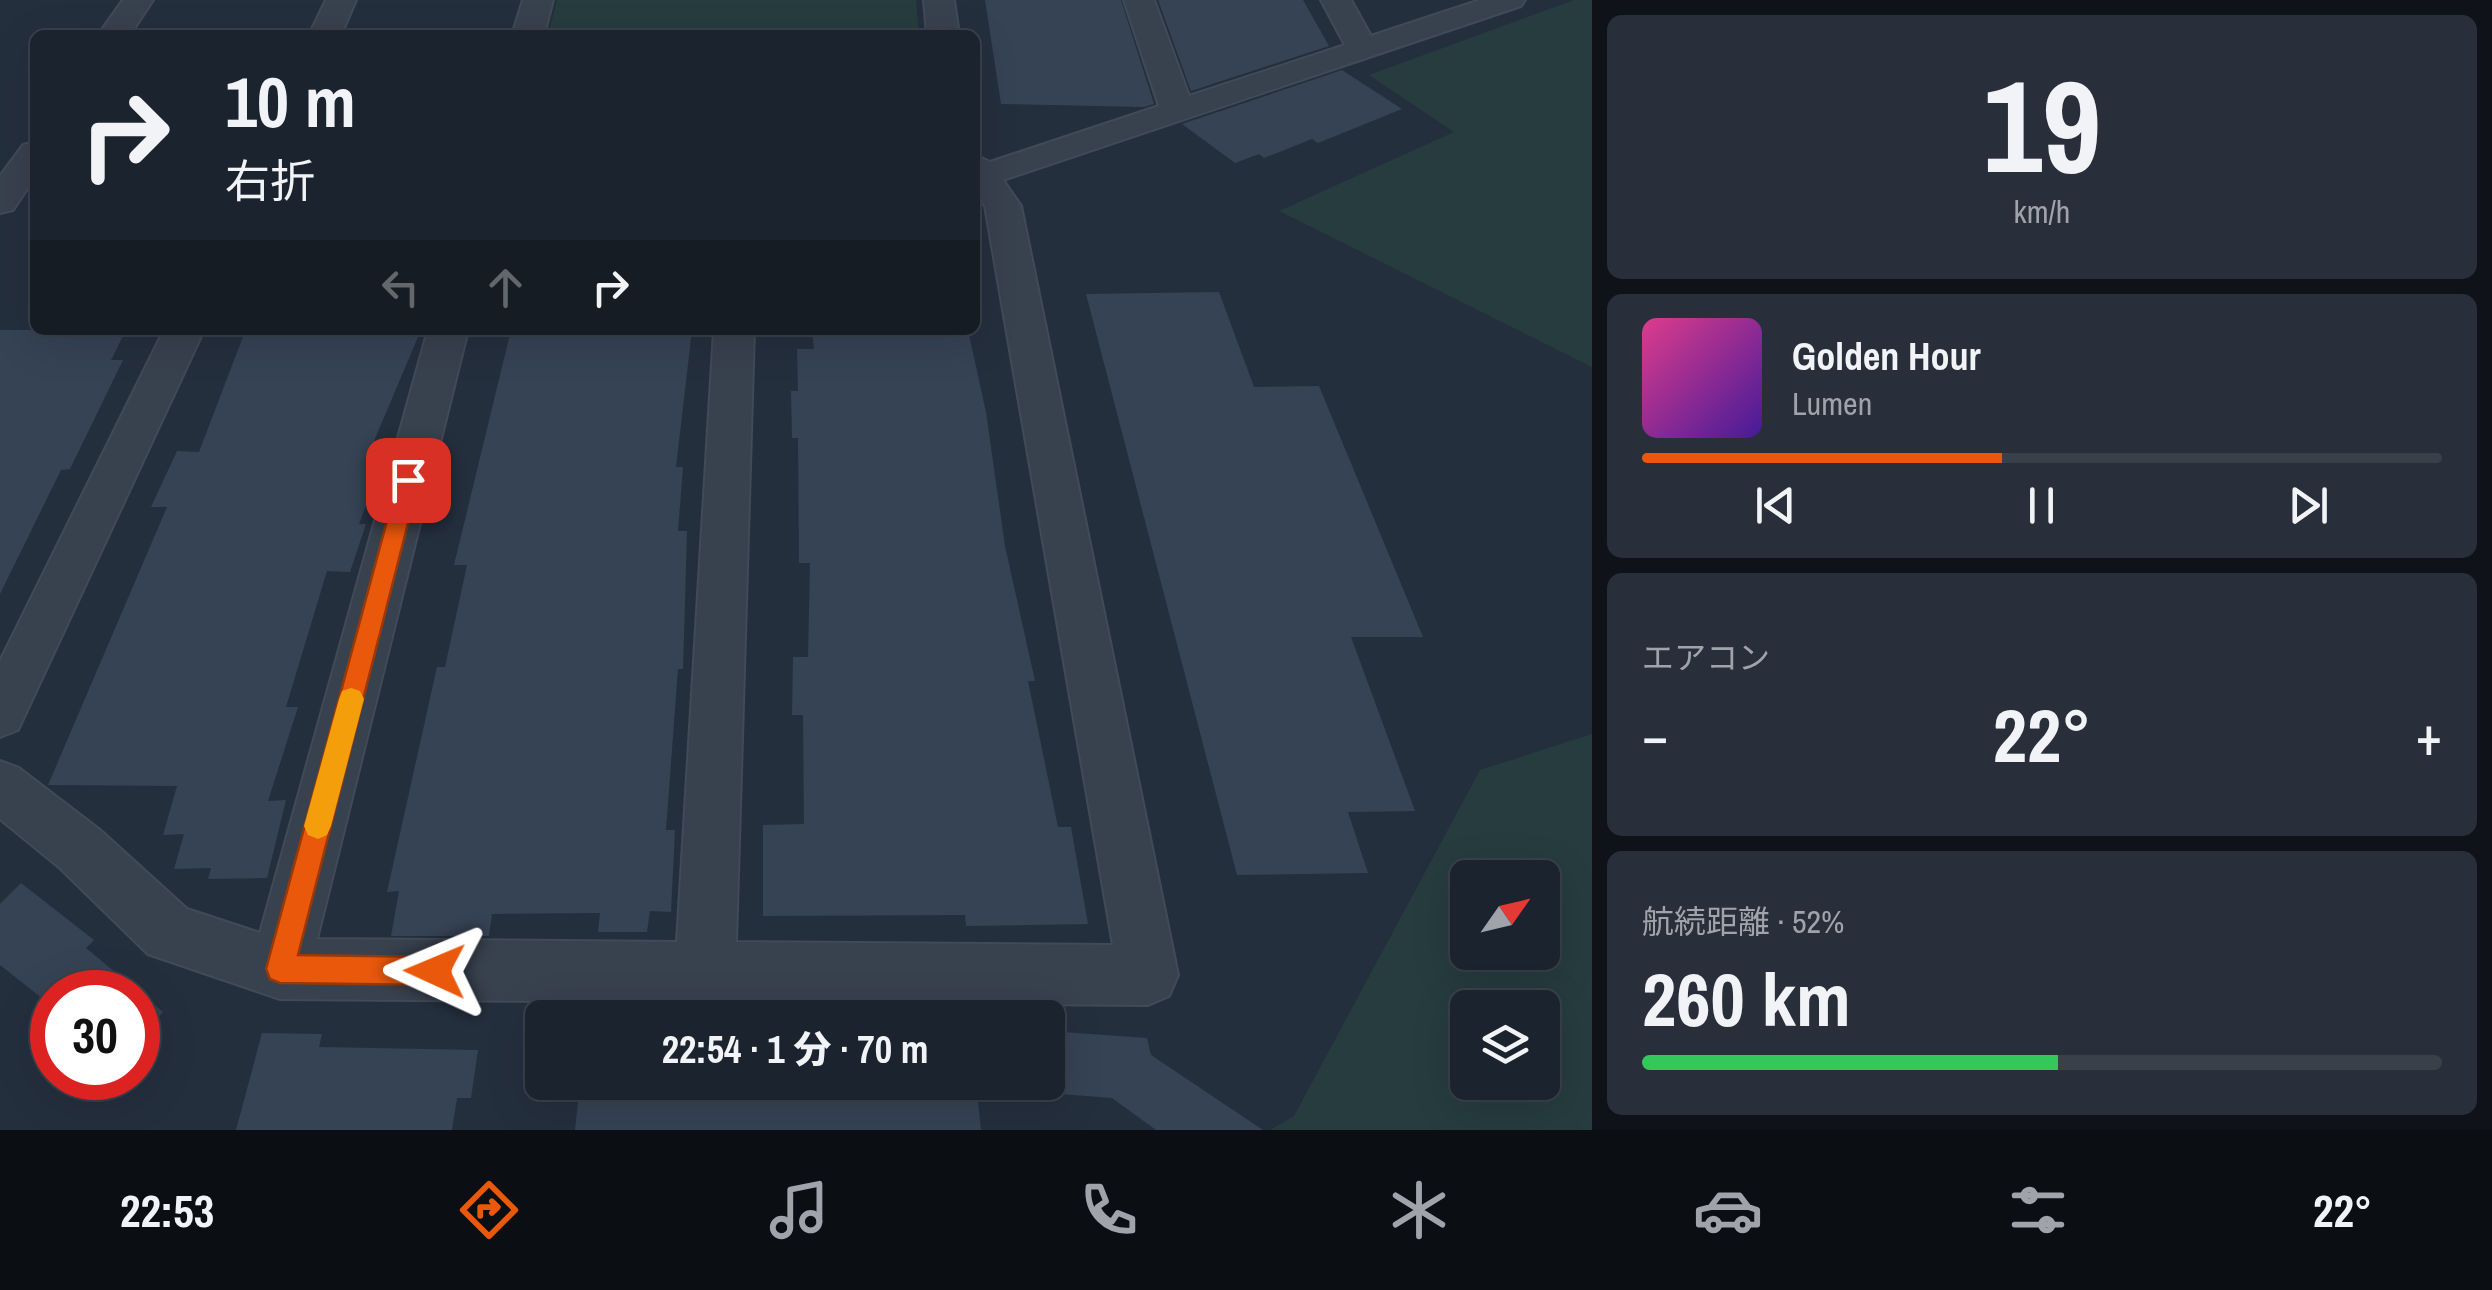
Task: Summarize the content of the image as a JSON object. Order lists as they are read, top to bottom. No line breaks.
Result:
{"north":"top right","page":{"tile":[["19","km/h"],"エアコン",["航続距離 · 52%","260 km"]],"turn":["10 m","右折"],"song":["Golden Hour","Lumen"],"heat":["−","22°","+"],"limit":"30","trip":"22:54 · 1 分 · 70 m","tabs":["22:53","22°"]}}
